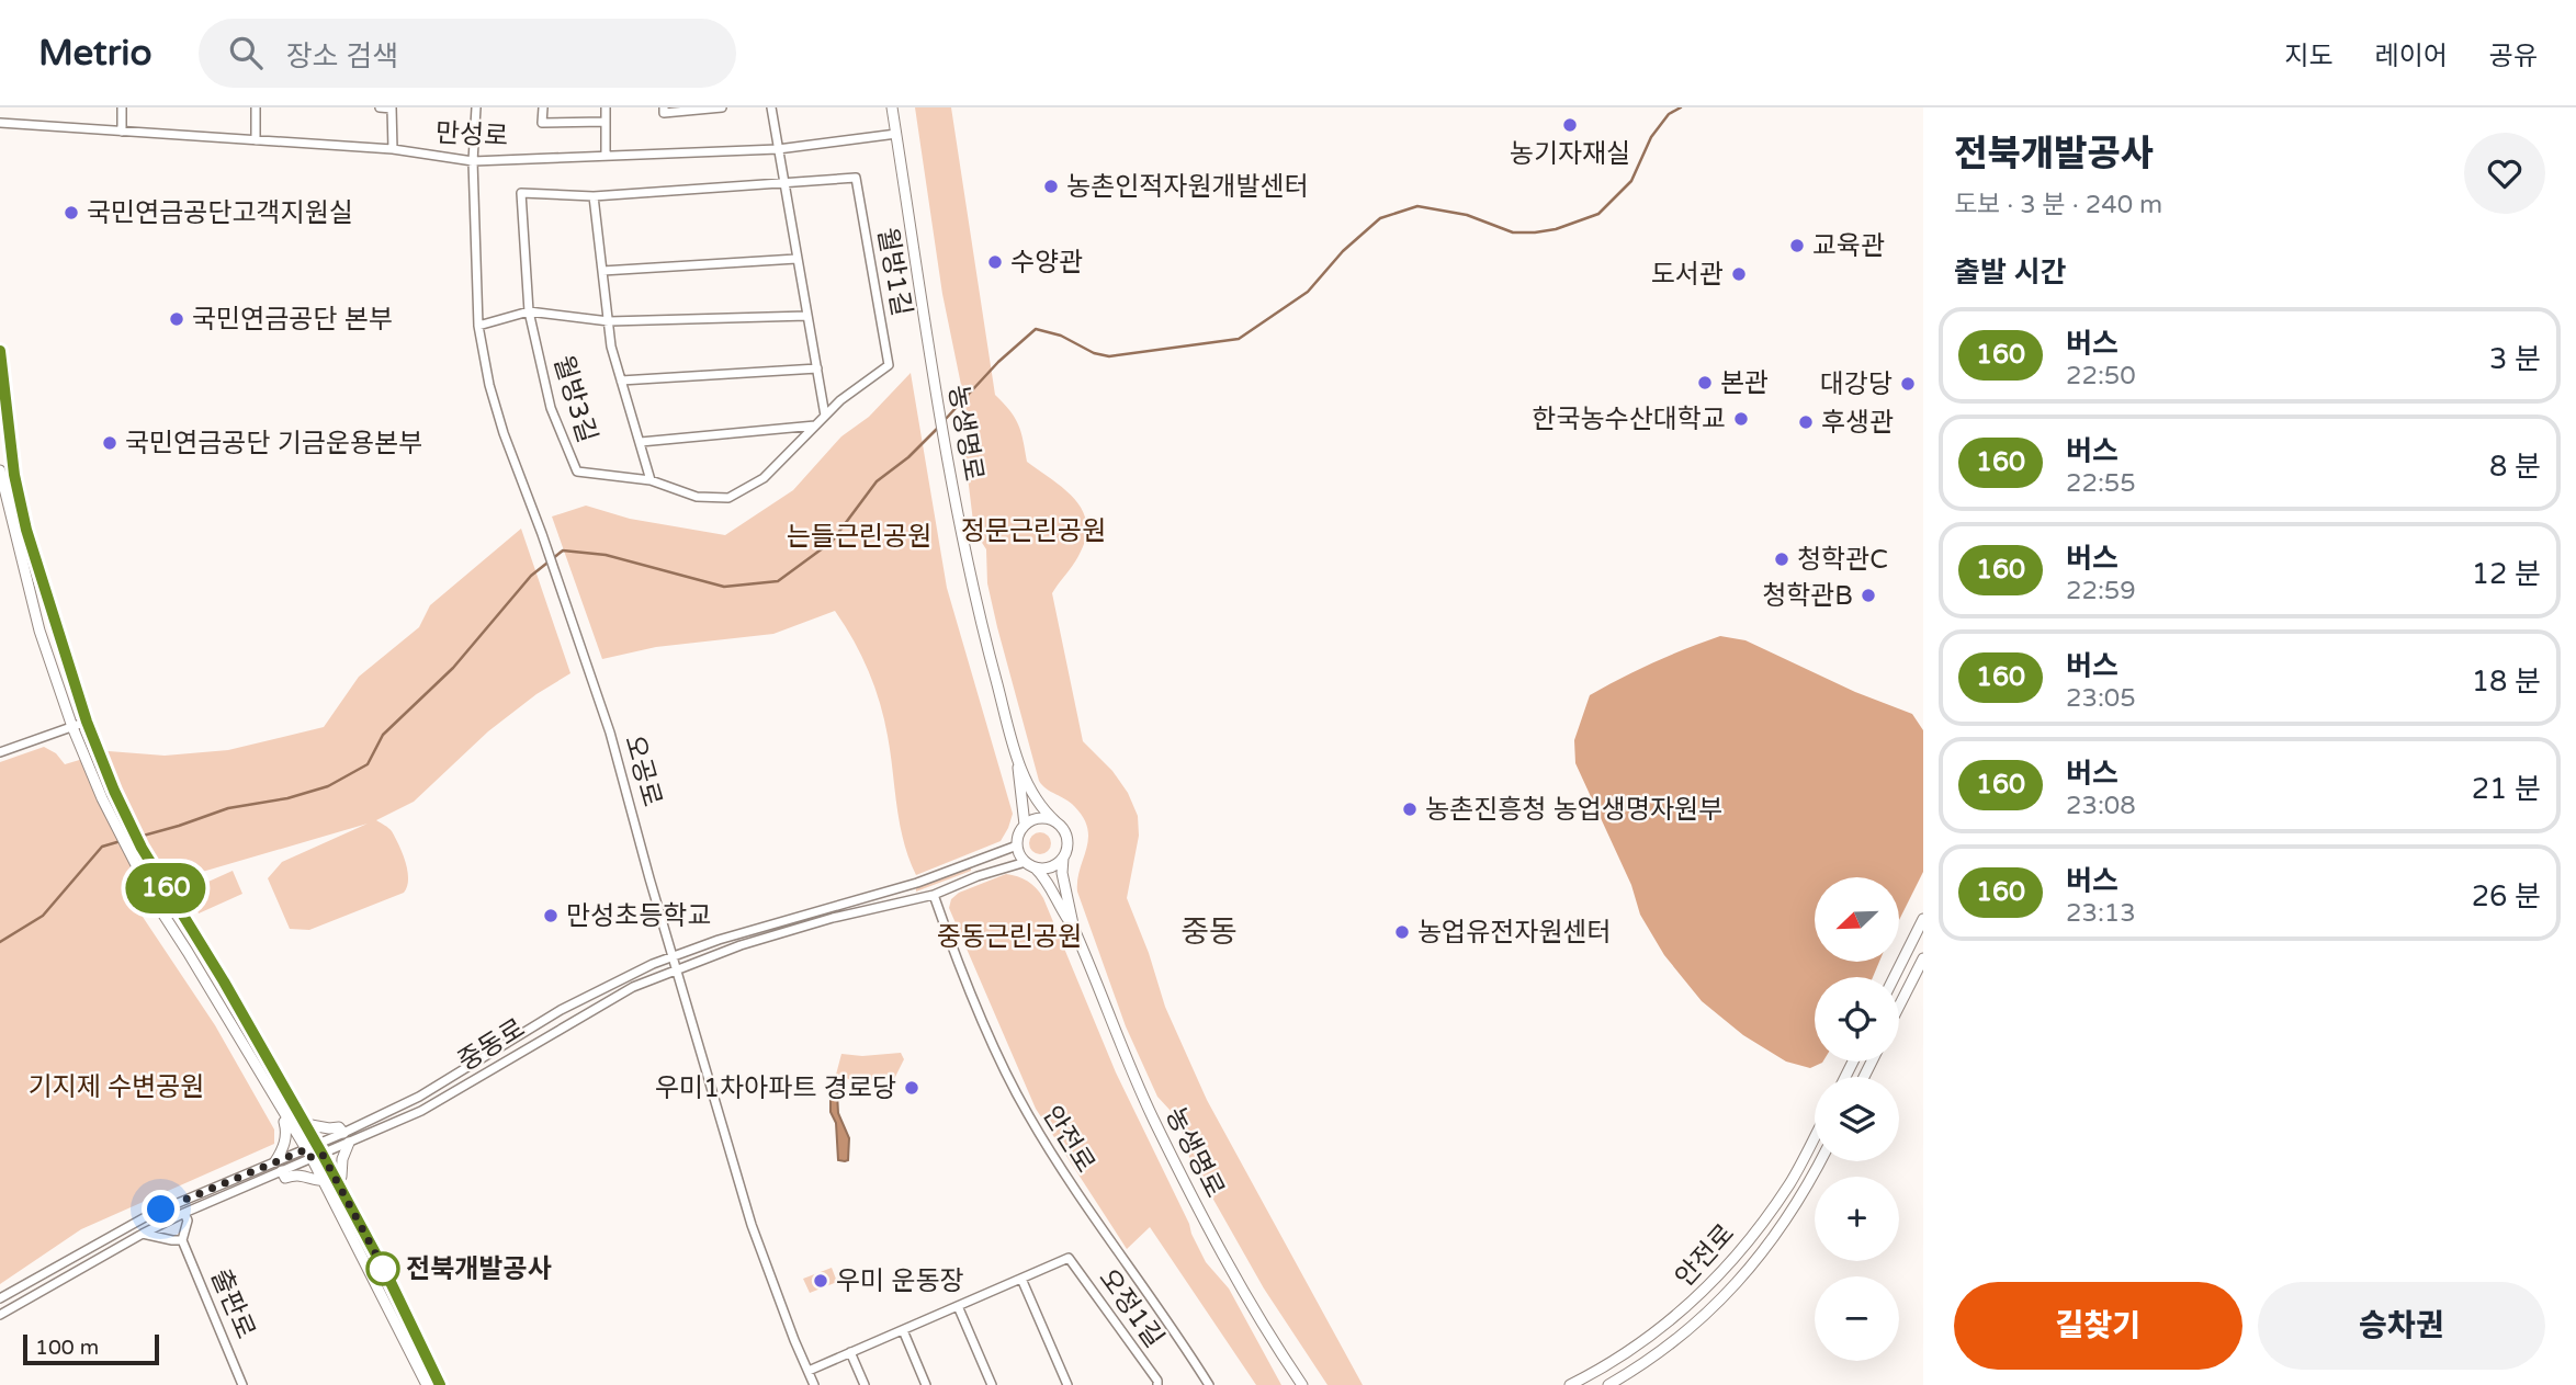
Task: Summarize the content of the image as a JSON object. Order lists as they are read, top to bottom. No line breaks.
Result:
{"streets":{"street":["만성로","월방1길","월방3길","농생명로","오공로","중동로","안전로","출판로","오정1길"]},"crossings":[["만성로","농생명로"],["만성로","오공로"],["월방1길","월방3길"],["월방3길","오공로"],["오공로","중동로"],["중동로","안전로"],["중동로","출판로"]],"districts":["중동"],"parks":["정문근린공원","는들근린공원","중동근린공원","기지제 수변공원"],"places":["농기자재실","농촌인적자원개발센터","국민연금공단고객지원실","교육관","수양관","도서관","국민연금공단 본부","본관","대강당","한국농수산대학교","후생관","국민연금공단 기금운용본부","청학관C","청학관B","농촌진흥청 농업생명자원부","만성초등학교","농업유전자원센터","우미1차아파트 경로당","전북개발공사","우미 운동장"],"lines":["bus line 160"],"scale_bar":"100 m","north":"bottom left","page":{"header":"Metrio","search":"장소 검색","nav":["지도","레이어","공유"],"on_map":"160","heading":[["전북개발공사","도보 · 3 분 · 240 m"],"출발 시간"],"list":[{"mark":"160","name":"버스","note":"22:50","value":"3 분"},{"mark":"160","name":"버스","note":"22:55","value":"8 분"},{"mark":"160","name":"버스","note":"22:59","value":"12 분"},{"mark":"160","name":"버스","note":"23:05","value":"18 분"},{"mark":"160","name":"버스","note":"23:08","value":"21 분"},{"mark":"160","name":"버스","note":"23:13","value":"26 분"}],"map_buttons":["+","−"],"buttons":["길찾기","승차권"],"scale":"100 m"}}
